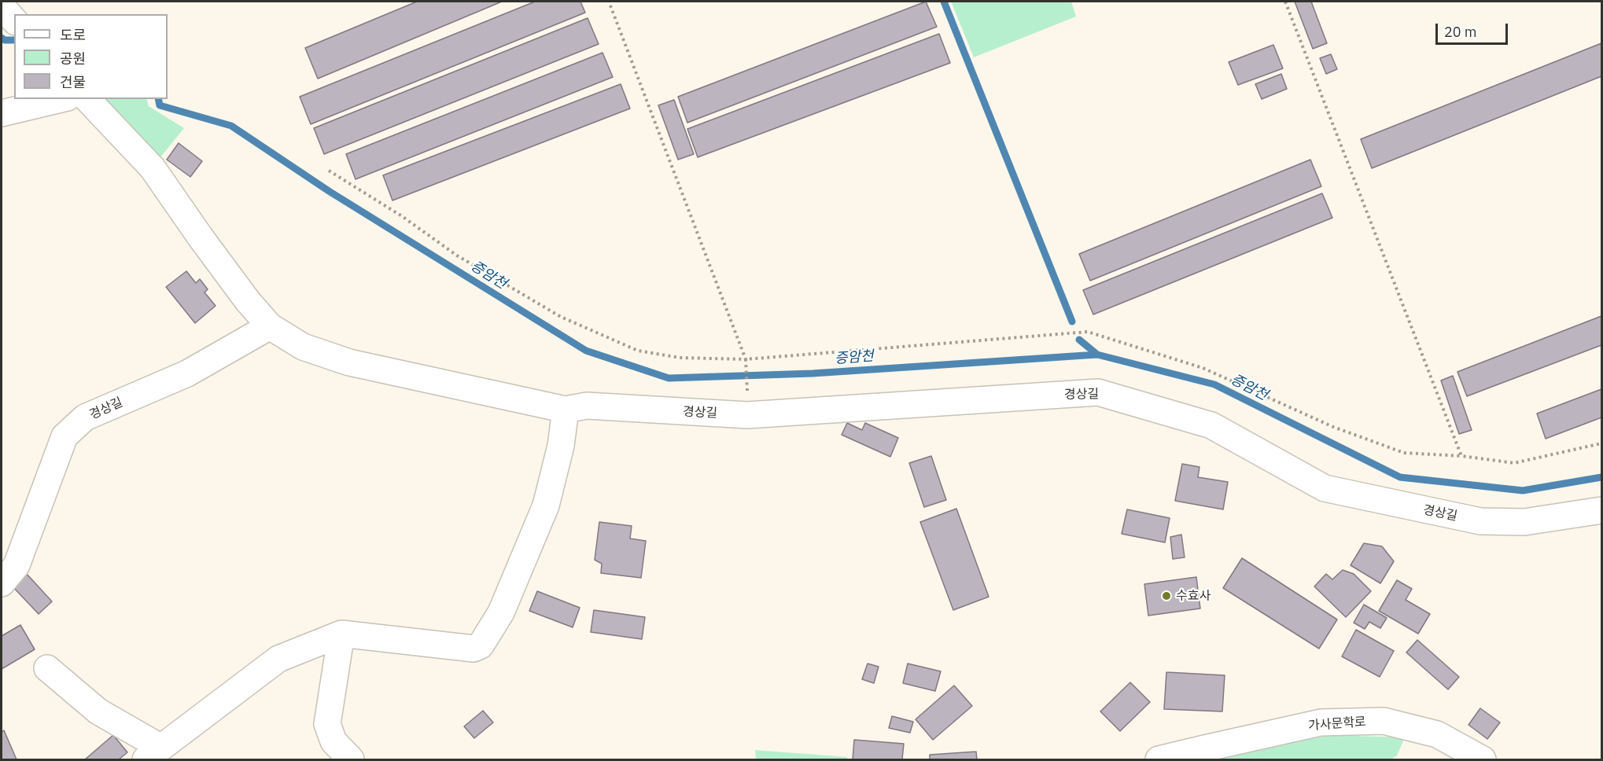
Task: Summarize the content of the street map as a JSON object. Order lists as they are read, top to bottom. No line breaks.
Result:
{"streets":{"street":["경상길","가사문학로"]},"water":["증암천"],"places":["수효사"],"legend":["도로","공원","건물"],"scale_bar":"20 m"}
